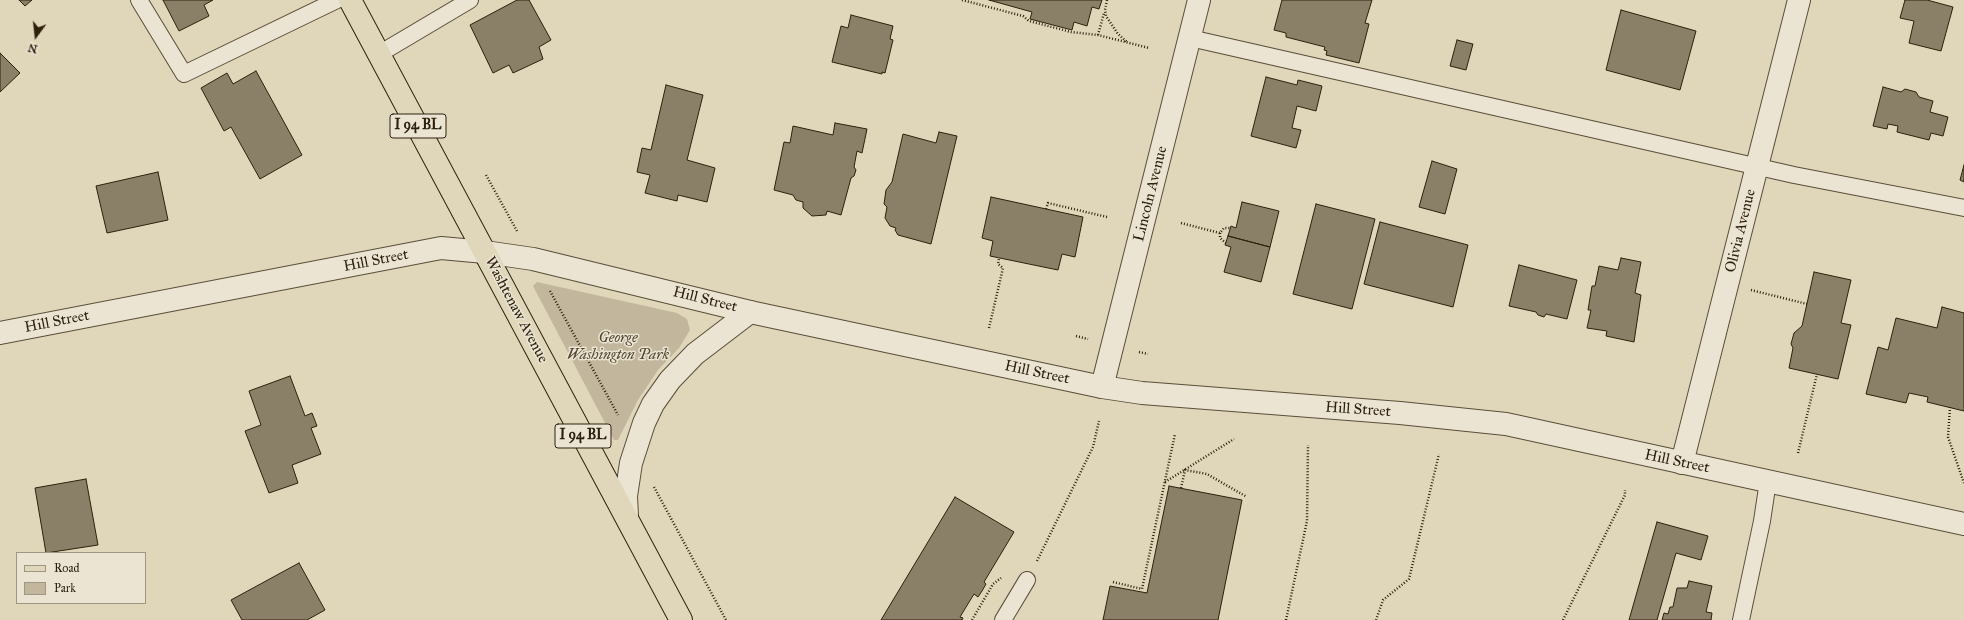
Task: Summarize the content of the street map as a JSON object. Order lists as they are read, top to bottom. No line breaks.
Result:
{"streets":{"main road":["I 94 BL","Washtenaw Avenue"],"street":["Lincoln Avenue","Olivia Avenue","Hill Street"]},"crossings":[["Lincoln Avenue","Hill Street"],["Olivia Avenue","Hill Street"],["Hill Street","Washtenaw Avenue"]],"parks":["George Washington Park"],"legend":["Road","Park"],"north":"bottom"}
